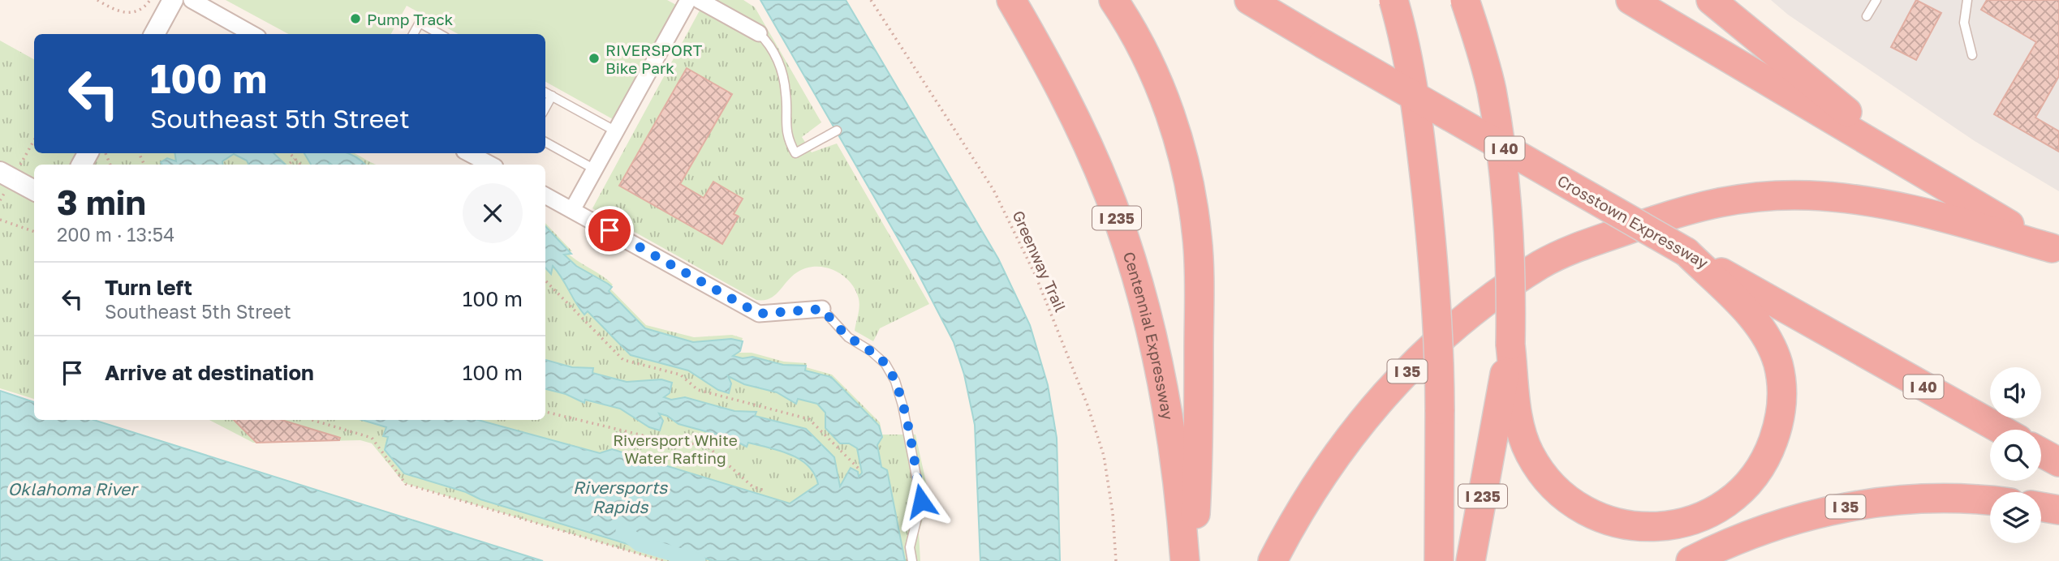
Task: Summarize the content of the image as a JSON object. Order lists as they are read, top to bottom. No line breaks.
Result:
{"streets":{"highway":["I 40","I 235","Crosstown Expressway","Centennial Expressway","I 35"],"path":["Greenway Trail"]},"water":["Riversports Rapids","Oklahoma River"],"parks":["Riversport White Water Rafting"],"places":["Pump Track","RIVERSPORT Bike Park"],"page":{"turn":["100 m","Southeast 5th Street"],"heading":["3 min","200 m · 13:54"],"list":[{"name":"Turn left","note":"Southeast 5th Street","value":"100 m"},{"name":"Arrive at destination","value":"100 m"}]}}
